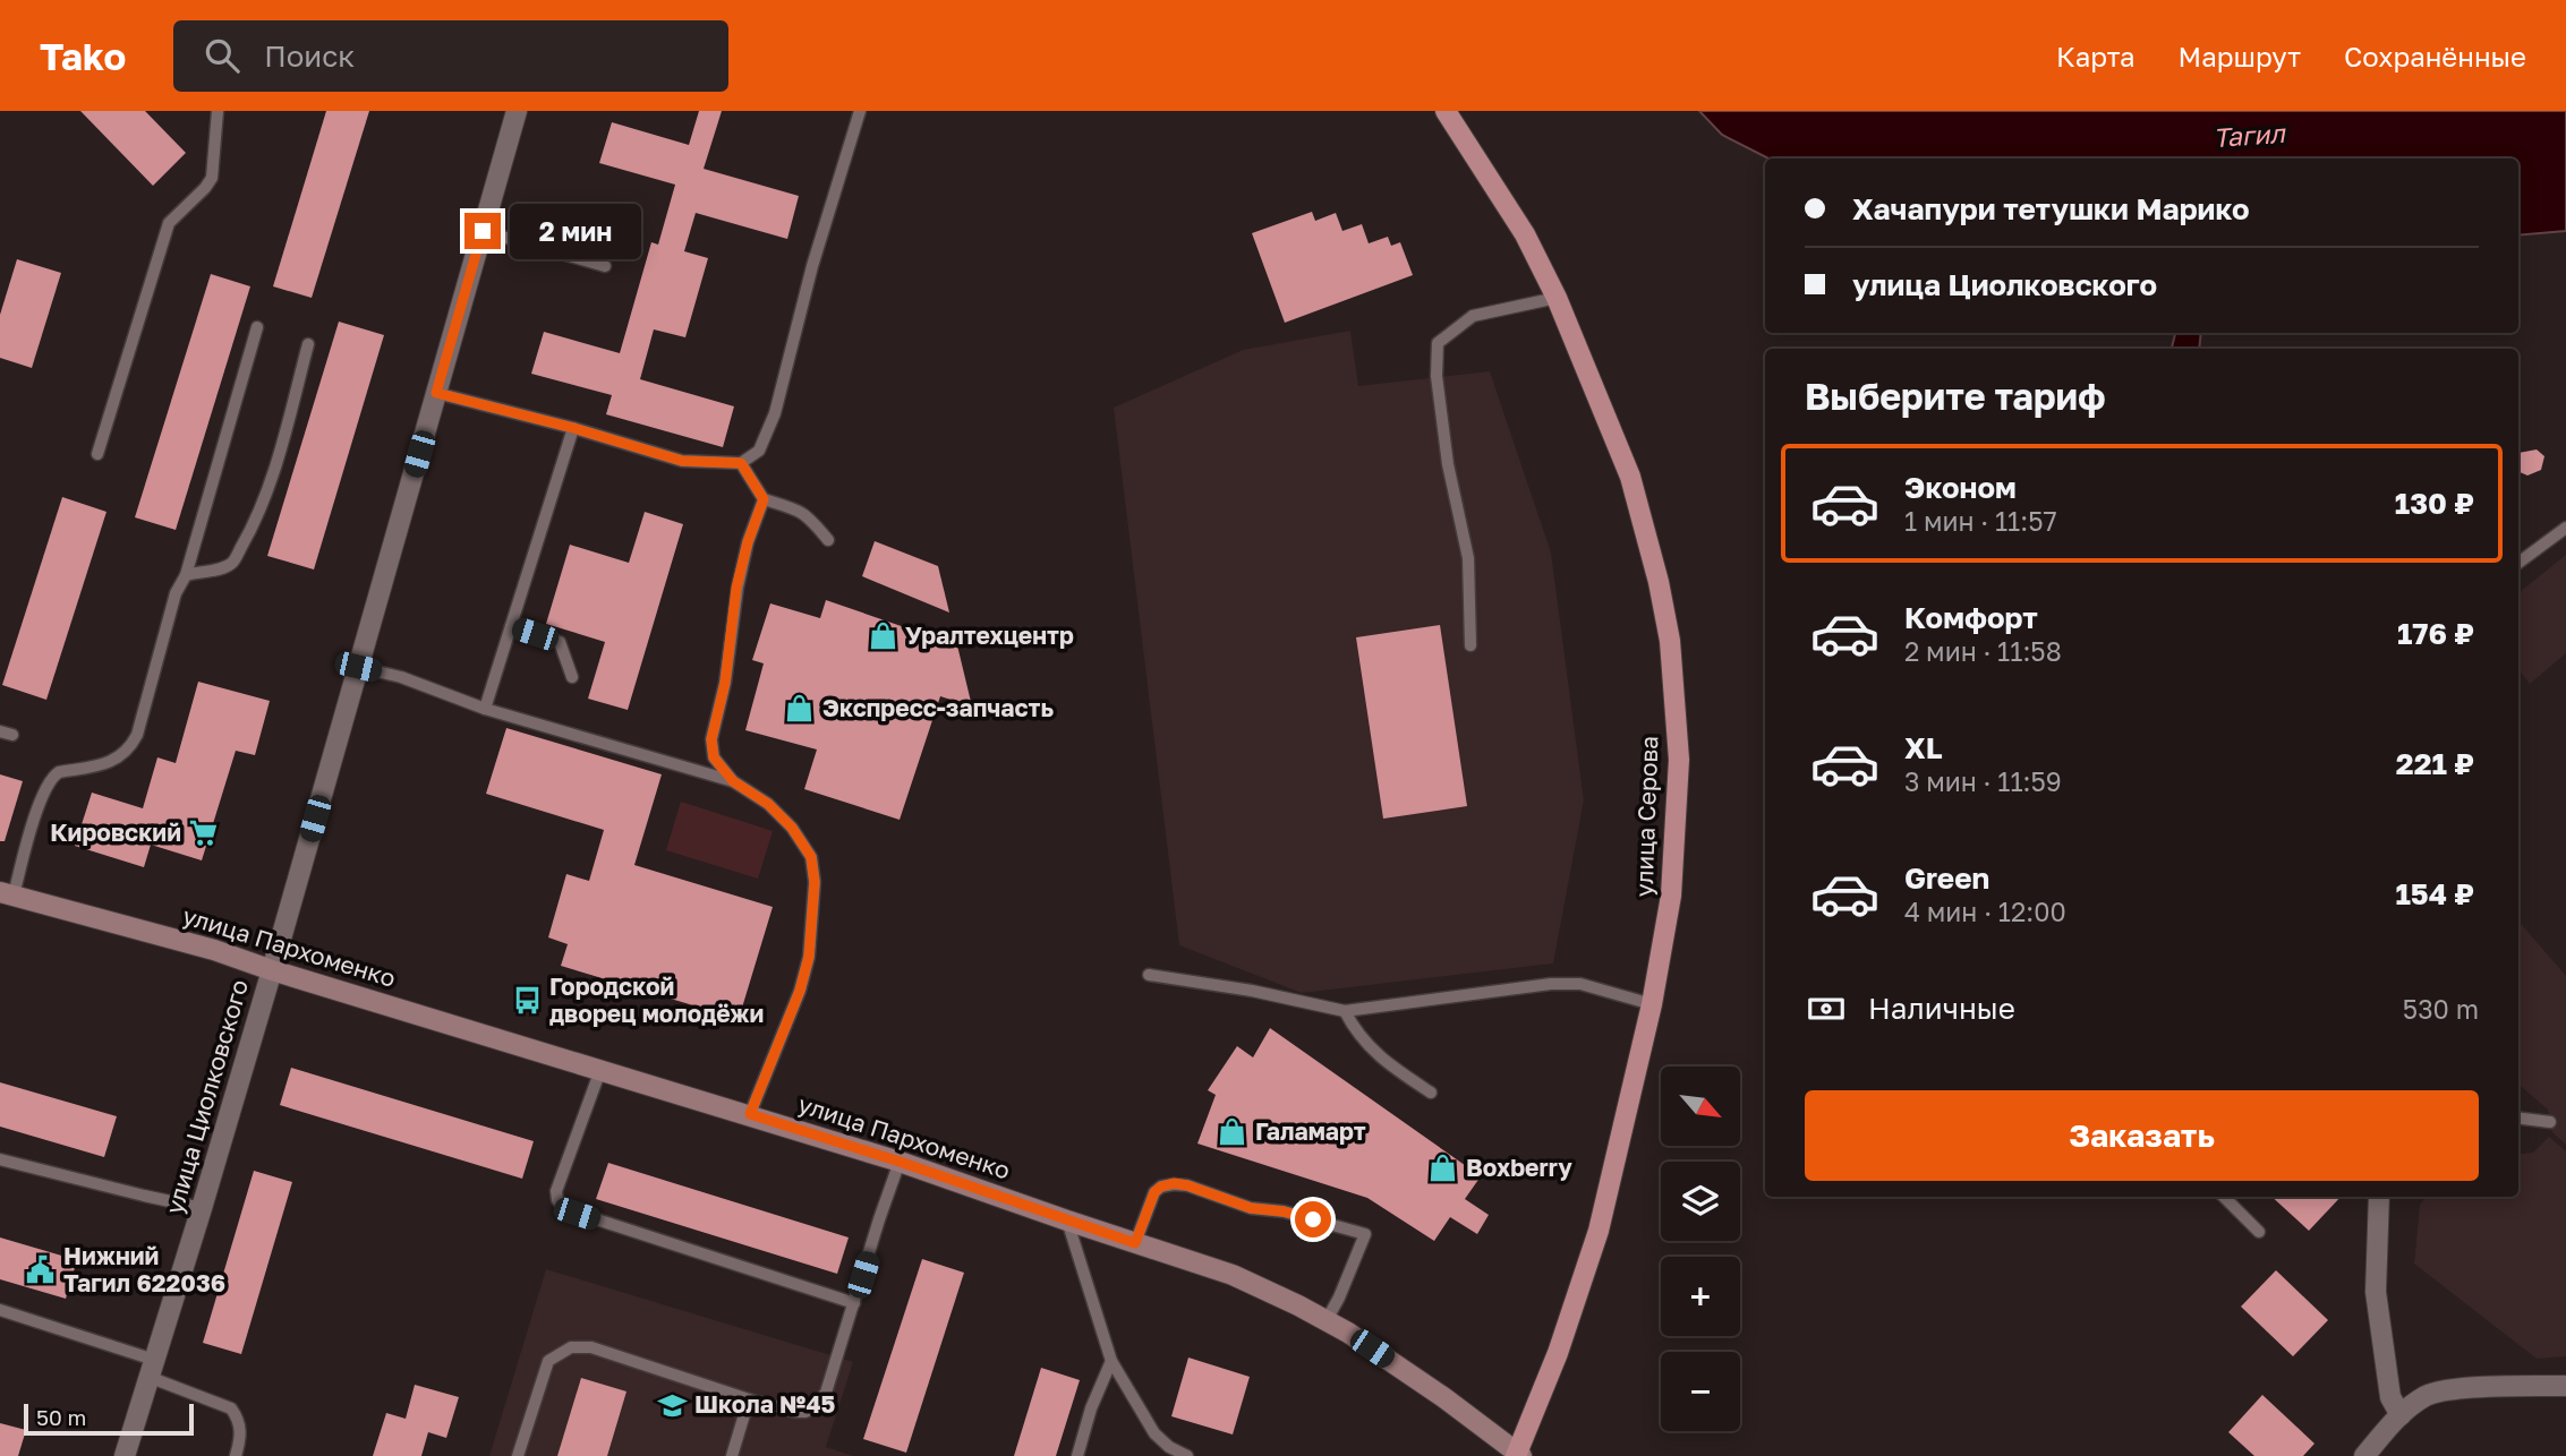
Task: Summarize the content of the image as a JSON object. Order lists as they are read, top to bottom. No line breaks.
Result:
{"streets":{"main road":["улица Серова","улица Пархоменко"],"street":["улица Циолковского"]},"crossings":[["улица Серова","улица Пархоменко"],["улица Пархоменко","улица Циолковского"]],"water":["Тагил"],"places":{"shop":["Уралтехцентр","Экспресс-запчасть","Галамарт","Boxberry"],"supermarket":["Кировский"],"bus stop":["Городской дворец молодёжи"],"public building":["Нижний Тагил 622036"],"school or university":["Школа №45"]},"scale_bar":"50 m","north":"bottom right","page":{"header":"Tako","search":"Поиск","nav":["Карта","Маршрут","Сохранённые"],"banner":["Хачапури тетушки Марико","улица Циолковского"],"bubble":"2 мин","heading":"Выберите тариф","list":[{"name":"Эконом","note":"1 мин · 11:57","value":"130 ₽"},{"name":"Комфорт","note":"2 мин · 11:58","value":"176 ₽"},{"name":"XL","note":"3 мин · 11:59","value":"221 ₽"},{"name":"Green","note":"4 мин · 12:00","value":"154 ₽"}],"pay":["Наличные","530 m"],"map_buttons":["+","−"],"buttons":"Заказать","scale":"50 m"}}
